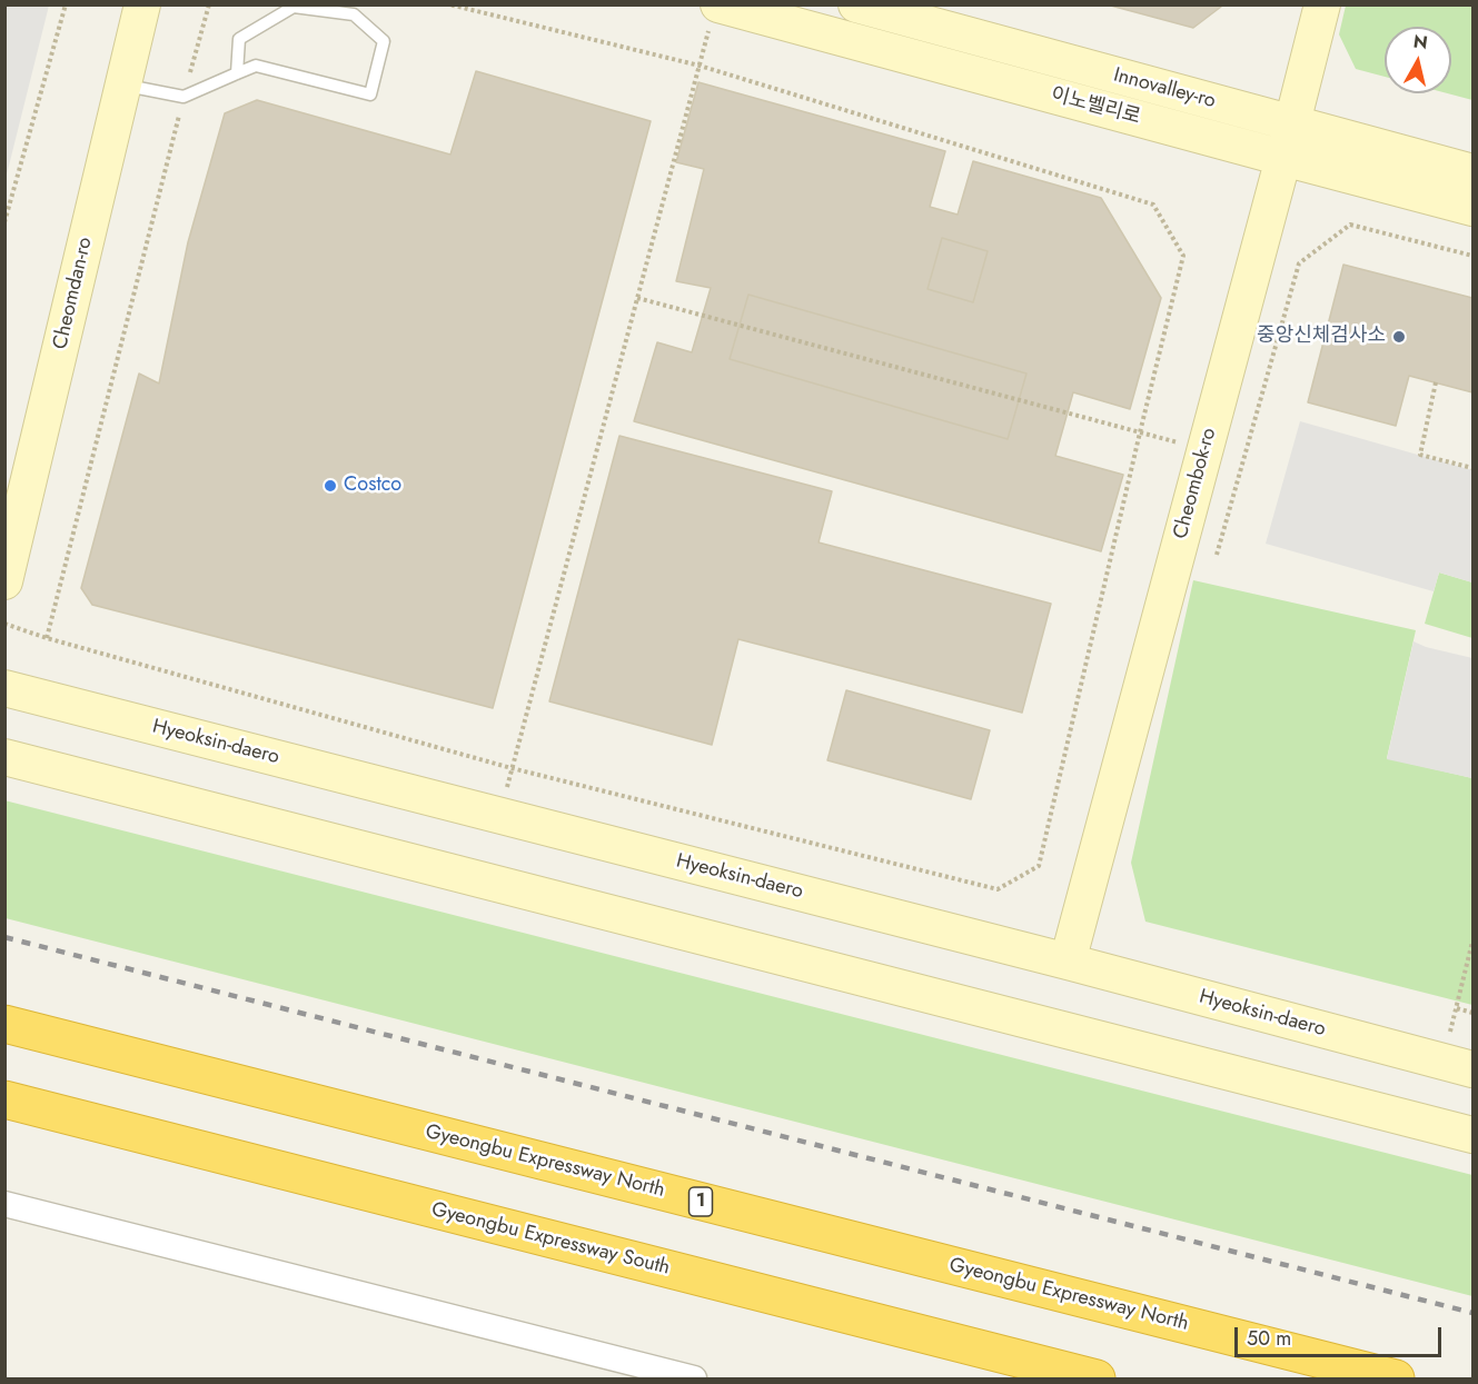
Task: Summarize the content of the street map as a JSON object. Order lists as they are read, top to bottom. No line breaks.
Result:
{"streets":{"highway":["Gyeongbu Expressway North","1","Gyeongbu Expressway South"],"main road":["Innovalley-ro","이노벨리로","Cheomdan-ro","Cheombok-ro","Hyeoksin-daero"]},"crossings":[["Innovalley-ro","Cheombok-ro"],["이노벨리로","Cheombok-ro"],["Cheombok-ro","Hyeoksin-daero"]],"places":["중앙신체검사소","Costco"],"scale_bar":"50 m","north":"top"}
